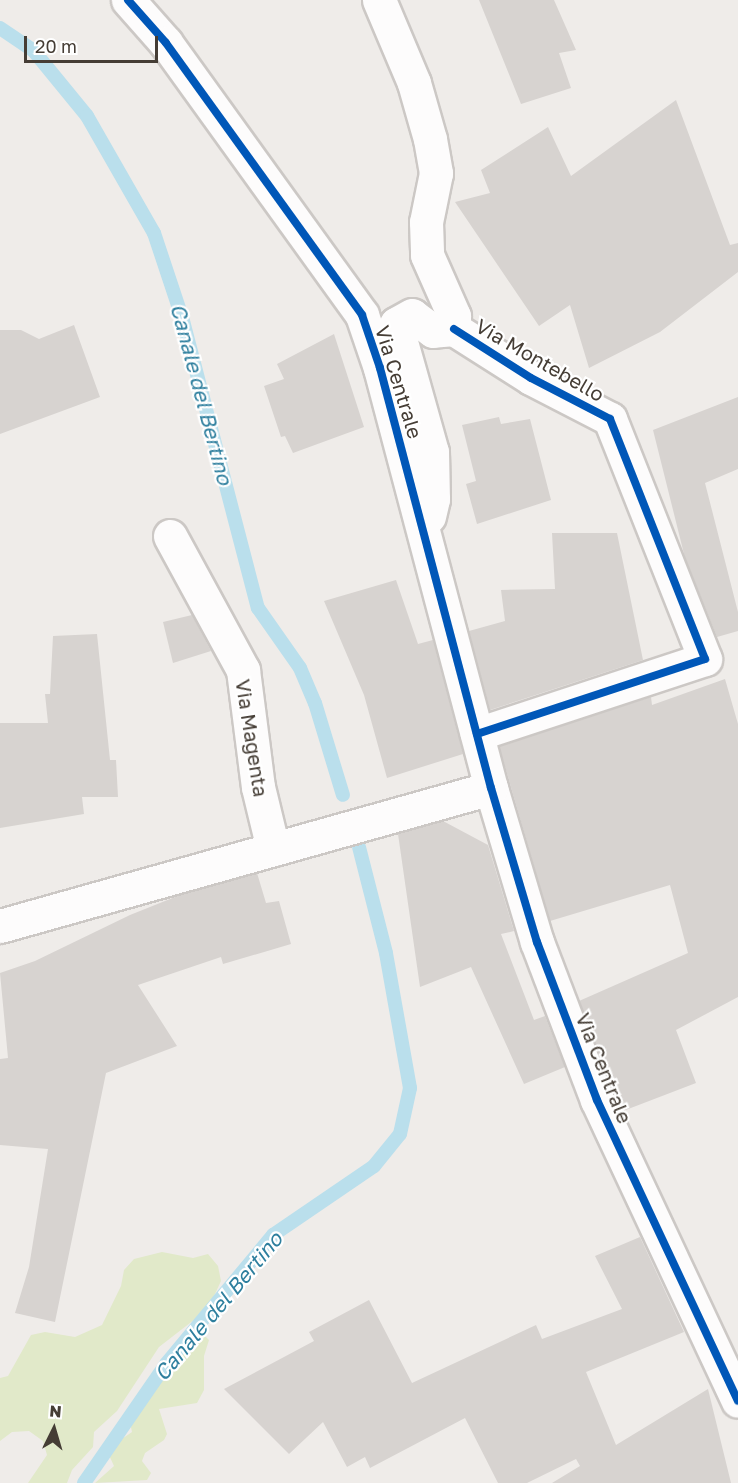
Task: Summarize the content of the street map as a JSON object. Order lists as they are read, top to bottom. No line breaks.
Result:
{"streets":{"street":["Via Montebello","Via Centrale","Via Magenta"]},"crossings":[["Via Montebello","Via Centrale"]],"water":["Canale del Bertino"],"scale_bar":"20 m","north":"top"}
